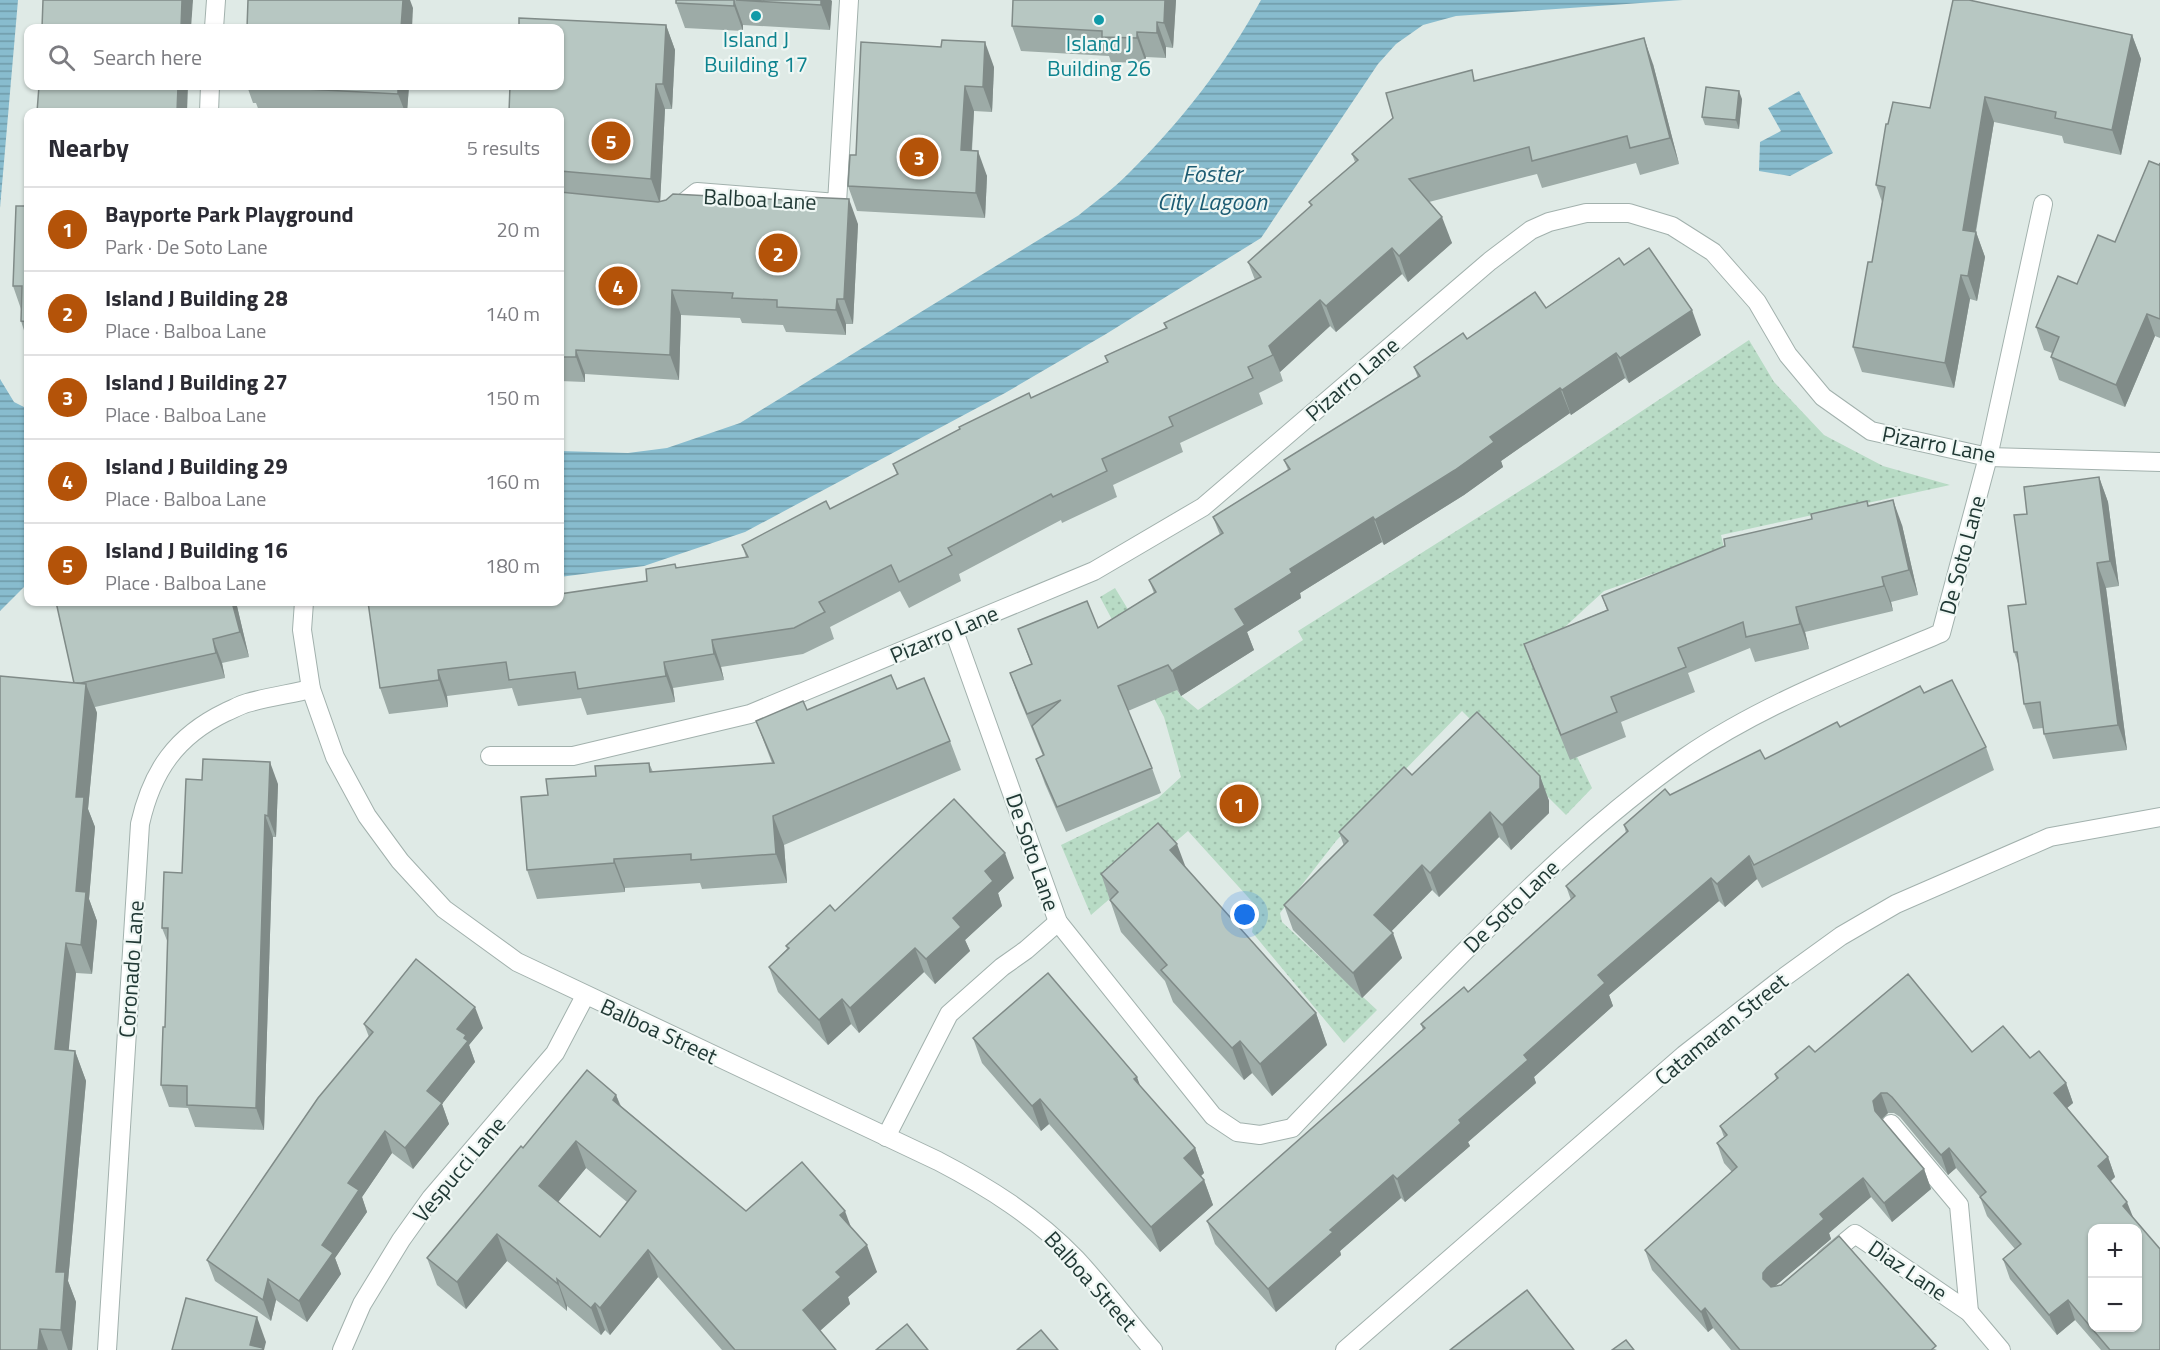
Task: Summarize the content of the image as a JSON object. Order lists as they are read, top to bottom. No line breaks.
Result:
{"streets":{"street":["Balboa Lane","Pizarro Lane","De Soto Lane","Coronado Lane","Catamaran Street","Balboa Street","Vespucci Lane","Diaz Lane"]},"crossings":[["Pizarro Lane","De Soto Lane"],["Coronado Lane","Balboa Street"],["Balboa Street","Vespucci Lane"]],"water":["Foster City Lagoon"],"places":["Island J Building 17","Island J Building 26"],"page":{"search":"Search here","heading":["Nearby","5 results"],"pins":["5","3","2","4","1"],"list":[{"mark":"1","name":"Bayporte Park Playground","note":"Park · De Soto Lane","value":"20 m"},{"mark":"2","name":"Island J Building 28","note":"Place · Balboa Lane","value":"140 m"},{"mark":"3","name":"Island J Building 27","note":"Place · Balboa Lane","value":"150 m"},{"mark":"4","name":"Island J Building 29","note":"Place · Balboa Lane","value":"160 m"},{"mark":"5","name":"Island J Building 16","note":"Place · Balboa Lane","value":"180 m"}],"map_buttons":["+","−"]}}
